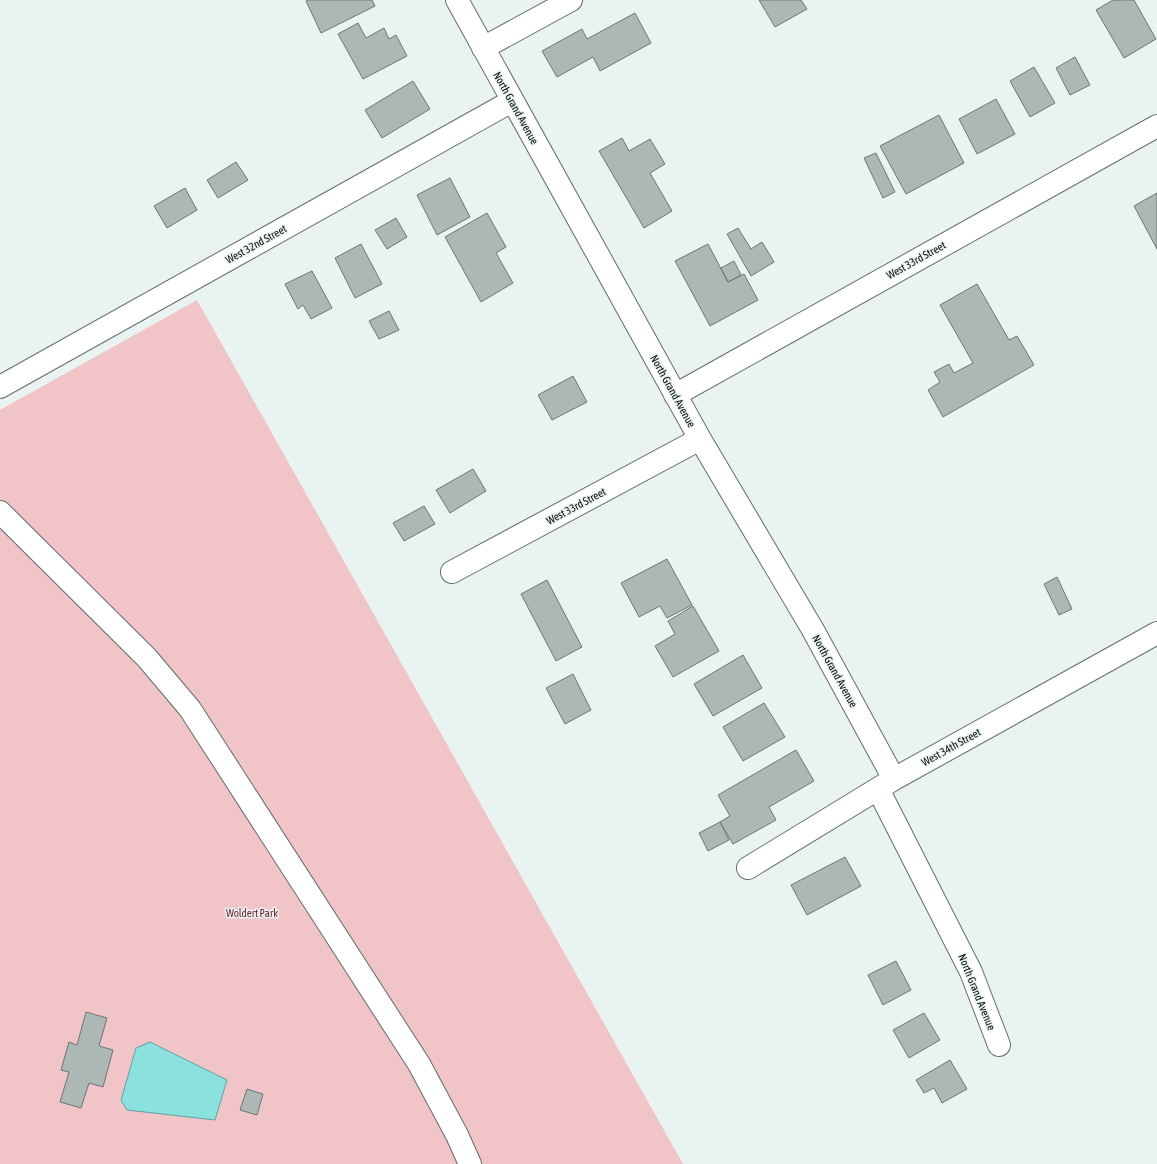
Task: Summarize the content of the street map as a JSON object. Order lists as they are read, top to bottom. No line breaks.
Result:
{"streets":{"street":["North Grand Avenue","West 32nd Street","West 33rd Street","West 34th Street"]},"crossings":[["North Grand Avenue","West 32nd Street"],["North Grand Avenue","West 33rd Street"],["North Grand Avenue","West 34th Street"]],"parks":["Woldert Park"]}
